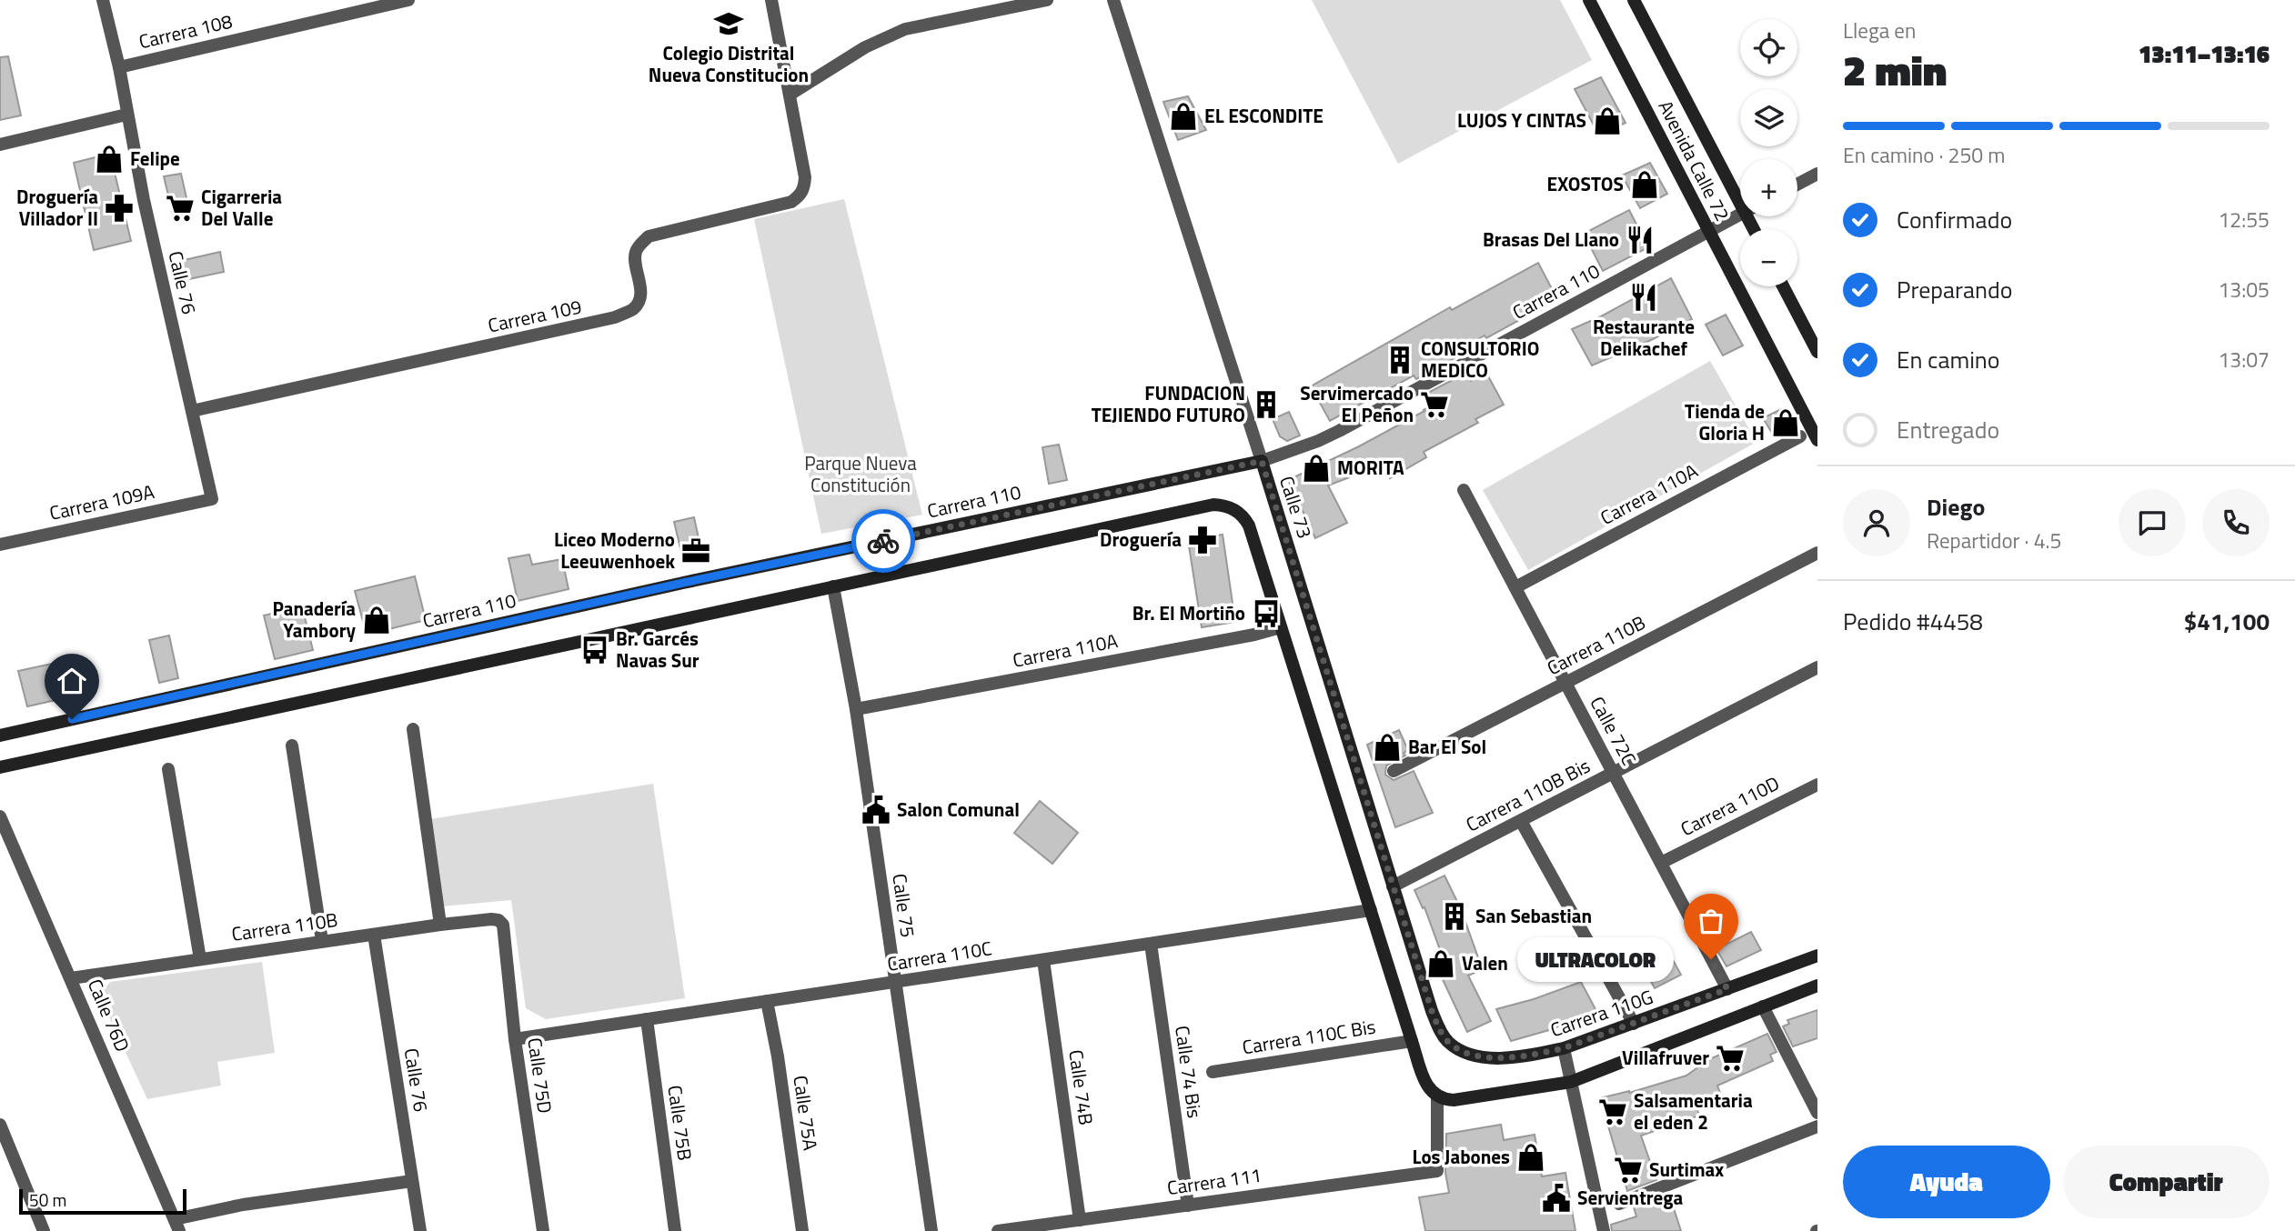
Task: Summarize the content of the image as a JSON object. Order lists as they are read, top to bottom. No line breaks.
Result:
{"streets":{"main road":["Avenida Calle 72","Carrera 110","Calle 73","Carrera 110G"],"street":["Carrera 108","Calle 76","Carrera 109","Carrera 110A","Carrera 109A","Carrera 110B","Calle 72C","Carrera 110B Bis","Carrera 110D","Calle 75","Carrera 110C","Calle 76D","Carrera 110C Bis","Calle 74 Bis","Calle 75D","Calle 74B","Calle 75A","Calle 75B","Carrera 111"]},"crossings":[["Carrera 108","Calle 76"],["Avenida Calle 72","Carrera 110"],["Calle 76","Carrera 109"],["Calle 76","Carrera 109A"],["Calle 76","Carrera 110B"],["Carrera 110","Calle 73"],["Carrera 110A","Calle 72C"],["Carrera 110A","Calle 75"],["Calle 73","Carrera 110B Bis"],["Calle 73","Carrera 110G"],["Carrera 110B","Calle 72C"],["Carrera 110B","Calle 76D"],["Carrera 110B","Calle 75D"],["Calle 72C","Carrera 110B Bis"],["Calle 72C","Carrera 110D"],["Calle 72C","Carrera 110G"],["Calle 75","Carrera 110C"],["Carrera 110C","Calle 74 Bis"],["Carrera 110C","Calle 75D"],["Carrera 110C","Calle 74B"],["Carrera 110C","Calle 75A"],["Carrera 110C","Calle 75B"],["Calle 74 Bis","Carrera 111"],["Calle 74B","Carrera 111"]],"parks":["Parque Nueva Constitución"],"places":{"school or university":["Colegio Distrital Nueva Constitucion"],"shop":["EL ESCONDITE","LUJOS Y CINTAS","Felipe","EXOSTOS","Tienda de Gloria H","MORITA","Panadería Yambory","Bar El Sol","Valen","Los Jabones"],"pharmacy":["Droguería Villador II","Droguería"],"supermarket":["Cigarreria Del Valle","Servimercado El Peñon","Villafruver","Salsamentaria el eden 2","Surtimax"],"restaurant":["Brasas Del Llano","Restaurante Delikachef"],"building":["CONSULTORIO MEDICO","FUNDACION TEJIENDO FUTURO","San Sebastian"],"office":["Liceo Moderno Leeuwenhoek"],"bus stop":["Br. El Mortiño","Br. Garcés Navas Sur"],"public building":["Salon Comunal","Servientrega"],"other":["ULTRACOLOR"]},"scale_bar":"50 m","page":{"heading":["2 min","Llega en","13:11–13:16"],"panel":["Diego","Repartidor · 4.5","Pedido #4458","$41,100"],"map_buttons":["+","−"],"bar":"En camino · 250 m","list":[["Confirmado","12:55"],["Preparando","13:05"],["En camino","13:07"],"Entregado"],"bubble":"ULTRACOLOR","buttons":["Ayuda","Compartir"],"scale":"50 m"}}
